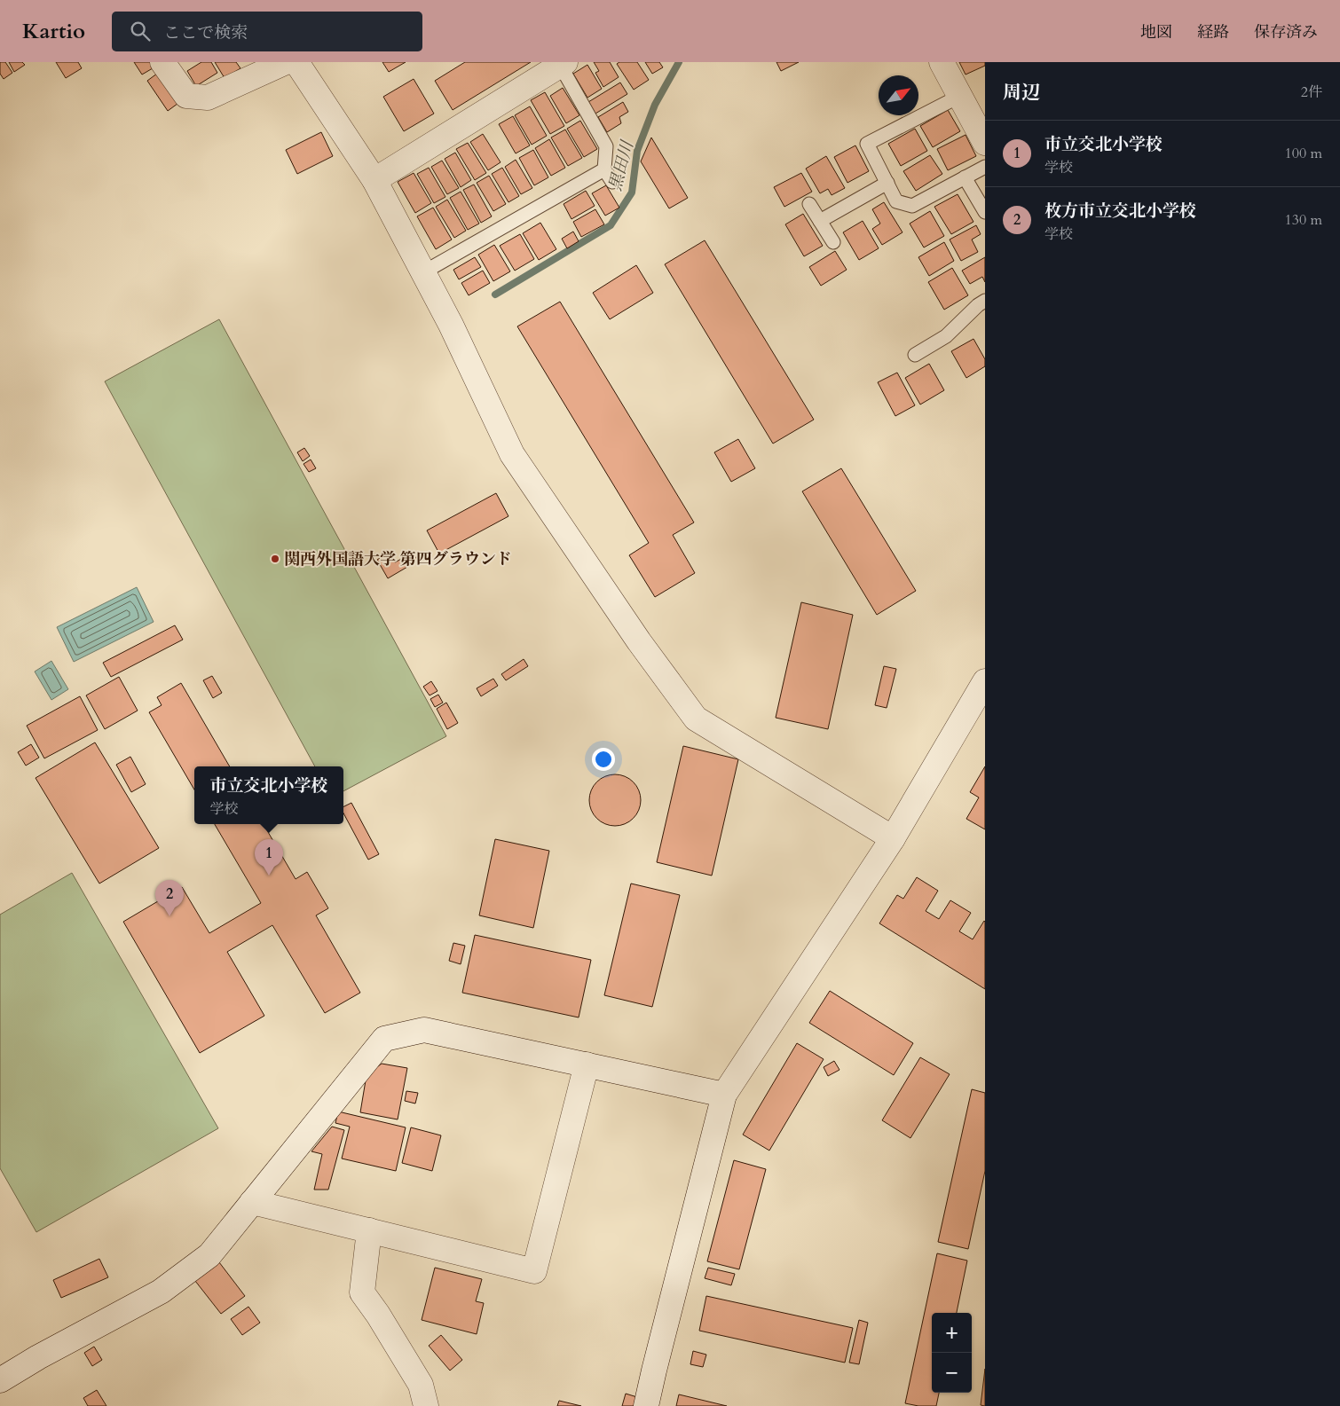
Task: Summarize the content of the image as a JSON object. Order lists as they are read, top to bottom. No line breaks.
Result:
{"water":["黒田川"],"places":["関西外国語大学 第四グラウンド"],"north":"top right","page":{"header":"Kartio","search":"ここで検索","nav":["地図","経路","保存済み"],"heading":["周辺","2件"],"list":[{"mark":"1","name":"市立交北小学校","note":"学校","value":"100 m"},{"mark":"2","name":"枚方市立交北小学校","note":"学校","value":"130 m"}],"popup":["市立交北小学校","学校"],"pins":["1","2"],"map_buttons":["+","−"]}}
